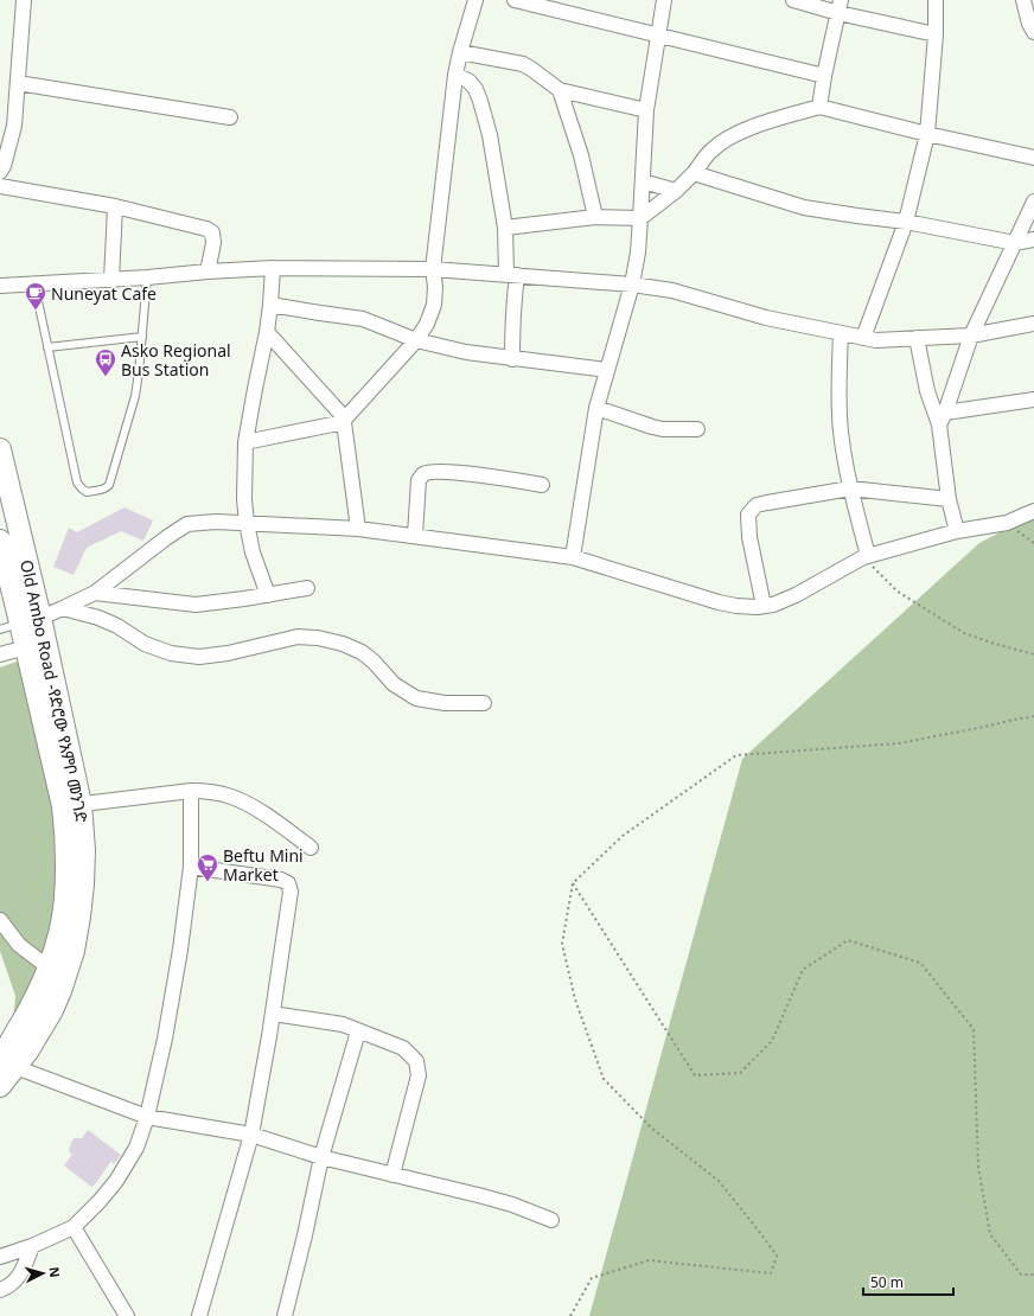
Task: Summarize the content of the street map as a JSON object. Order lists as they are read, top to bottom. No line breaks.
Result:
{"streets":{"main road":["Old Ambo Road -የድሮው የአምቦ መንገድ"]},"places":{"cafe":["Nuneyat Cafe"],"bus stop":["Asko Regional Bus Station"],"supermarket":["Beftu Mini Market"]},"scale_bar":"50 m","north":"right"}
